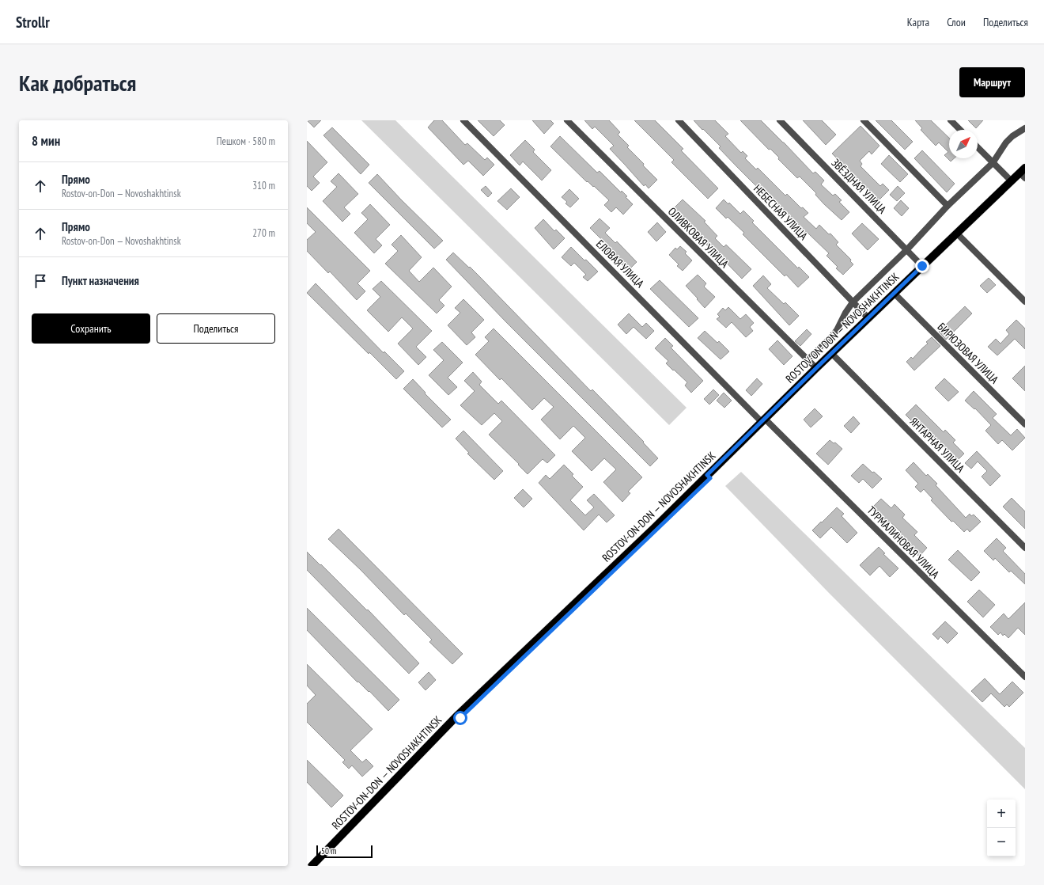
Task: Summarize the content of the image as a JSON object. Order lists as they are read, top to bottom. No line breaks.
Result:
{"streets":{"main road":["ROSTOV-ON-DON — NOVOSHAKHTINSK"],"street":["ЗВЁЗДНАЯ УЛИЦА","НЕБЕСНАЯ УЛИЦА","ОЛИВКОВАЯ УЛИЦА","ЕЛОВАЯ УЛИЦА","БИРЮЗОВАЯ УЛИЦА","ЯНТАРНАЯ УЛИЦА","ТУРМАЛИНОВАЯ УЛИЦА"]},"crossings":[["ЗВЁЗДНАЯ УЛИЦА","ROSTOV-ON-DON — NOVOSHAKHTINSK"],["НЕБЕСНАЯ УЛИЦА","ROSTOV-ON-DON — NOVOSHAKHTINSK"],["ОЛИВКОВАЯ УЛИЦА","ROSTOV-ON-DON — NOVOSHAKHTINSK"],["ЕЛОВАЯ УЛИЦА","ROSTOV-ON-DON — NOVOSHAKHTINSK"],["ЕЛОВАЯ УЛИЦА","ТУРМАЛИНОВАЯ УЛИЦА"],["ROSTOV-ON-DON — NOVOSHAKHTINSK","БИРЮЗОВАЯ УЛИЦА"],["ROSTOV-ON-DON — NOVOSHAKHTINSK","ЯНТАРНАЯ УЛИЦА"],["ROSTOV-ON-DON — NOVOSHAKHTINSK","ТУРМАЛИНОВАЯ УЛИЦА"]],"scale_bar":"50 m","north":"top right","page":{"header":"Strollr","nav":["Карта","Слои","Поделиться"],"buttons":["Маршрут",["Сохранить","Поделиться"]],"title":"Как добраться","heading":["8 мин","Пешком · 580 m"],"list":[["Прямо","Rostov-on-Don — Novoshakhtinsk","310 m"],["Прямо","Rostov-on-Don — Novoshakhtinsk","270 m"],"Пункт назначения"],"map_buttons":["+","−"],"scale":"50 m"}}
